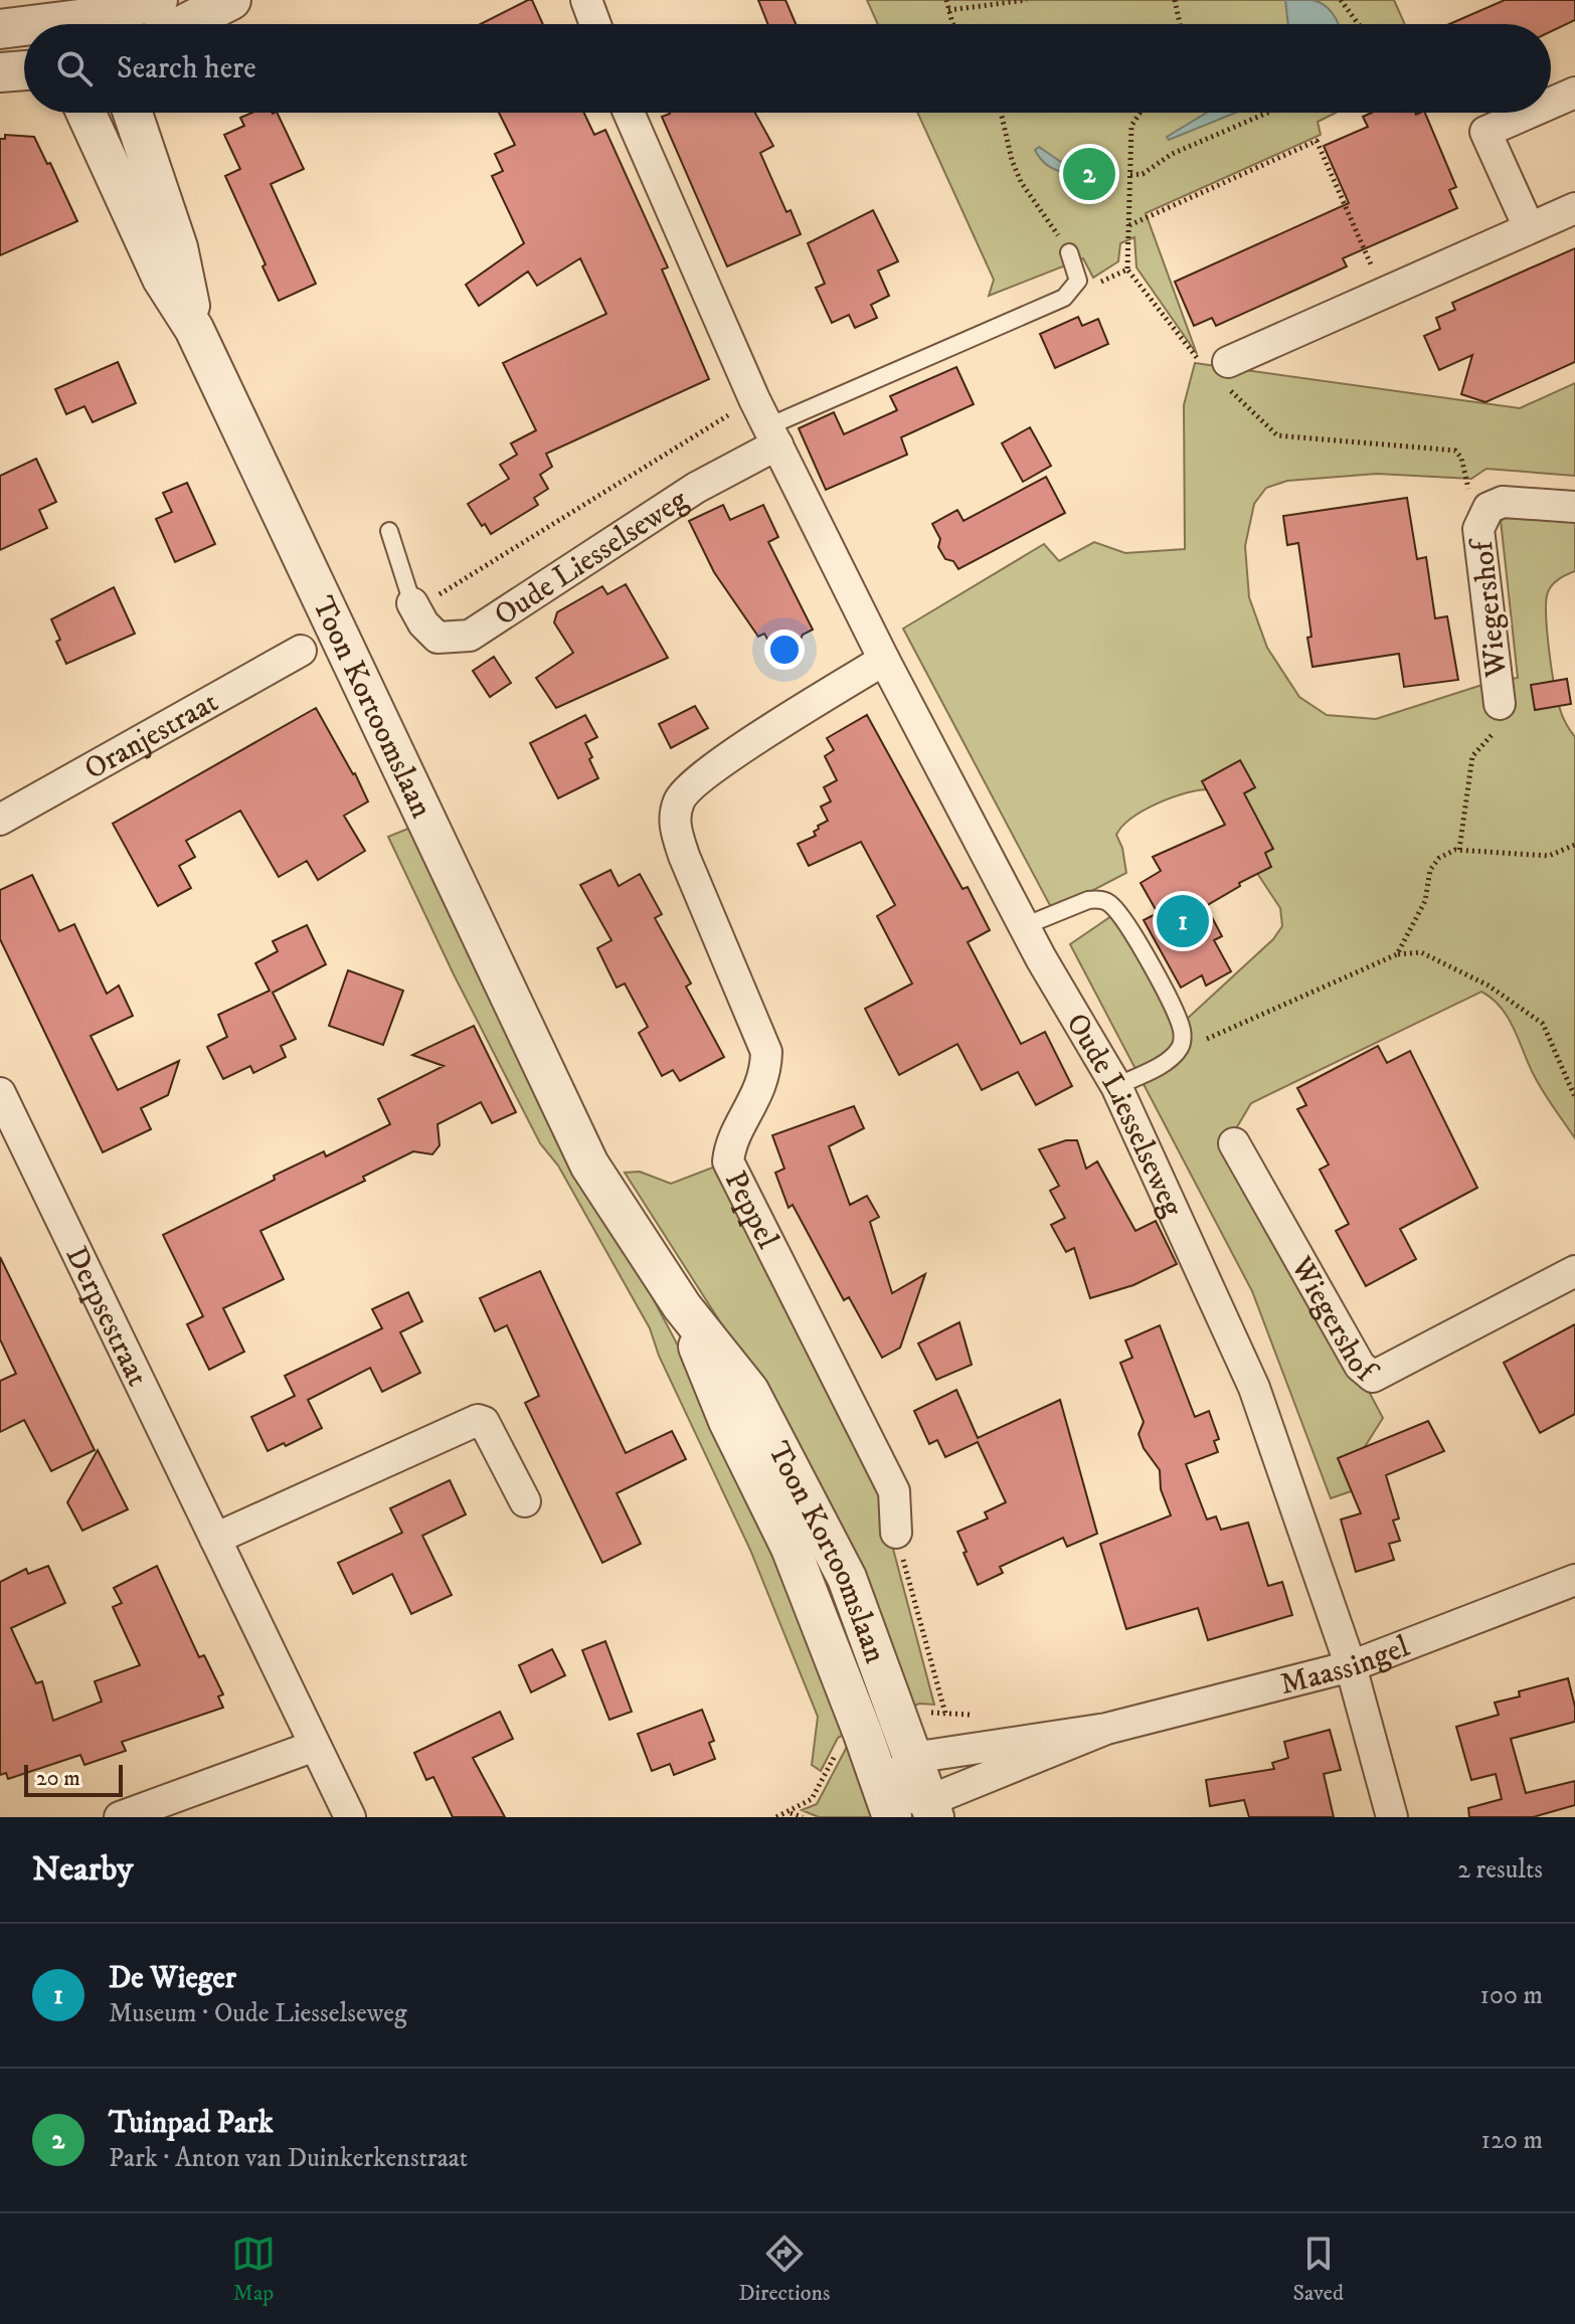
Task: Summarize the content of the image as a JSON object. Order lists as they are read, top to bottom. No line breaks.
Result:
{"streets":{"street":["Oude Liesselseweg","Wiegershof","Toon Kortoomslaan","Oranjestraat","Peppel","Derpsestraat","Maassingel"]},"crossings":[["Oude Liesselseweg","Peppel"],["Oude Liesselseweg","Maassingel"],["Toon Kortoomslaan","Maassingel"]],"scale_bar":"20 m","page":{"search":"Search here","pins":["2","1"],"scale":"20 m","heading":["Nearby","2 results"],"list":[{"mark":"1","name":"De Wieger","note":"Museum · Oude Liesselseweg","value":"100 m"},{"mark":"2","name":"Tuinpad Park","note":"Park · Anton van Duinkerkenstraat","value":"120 m"}],"nav":["Map","Directions","Saved"]}}
